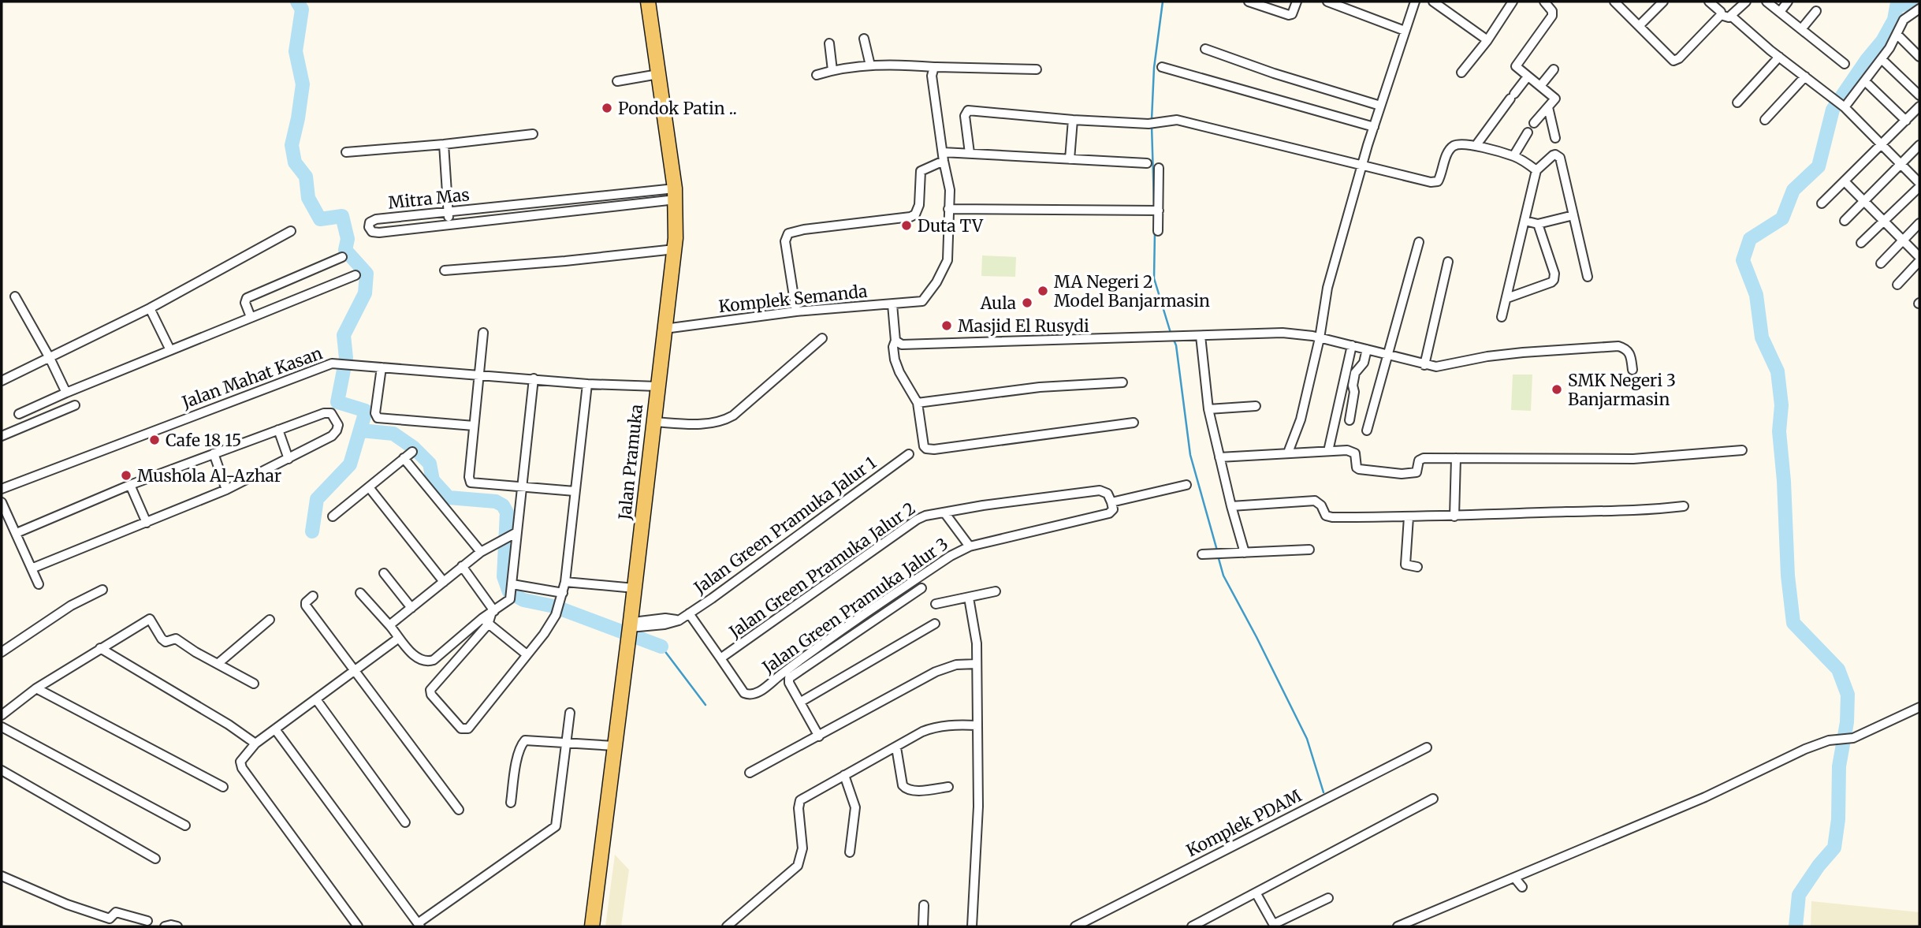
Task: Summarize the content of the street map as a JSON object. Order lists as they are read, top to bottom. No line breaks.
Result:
{"streets":{"main road":["Jalan Pramuka"],"street":["Mitra Mas","Komplek Semanda","Jalan Mahat Kasan","Jalan Green Pramuka Jalur 1","Jalan Green Pramuka Jalur 2","Jalan Green Pramuka Jalur 3","Komplek PDAM"]},"crossings":[["Mitra Mas","Jalan Pramuka"],["Komplek Semanda","Jalan Pramuka"],["Jalan Mahat Kasan","Jalan Pramuka"],["Jalan Pramuka","Jalan Green Pramuka Jalur 1"],["Jalan Green Pramuka Jalur 1","Jalan Green Pramuka Jalur 2"],["Jalan Green Pramuka Jalur 2","Jalan Green Pramuka Jalur 3"]],"places":["Pondok Patin ..","Duta TV","MA Negeri 2 Model Banjarmasin","Aula","Masjid El Rusydi","SMK Negeri 3 Banjarmasin","Cafe 18 15","Mushola Al-Azhar"]}
